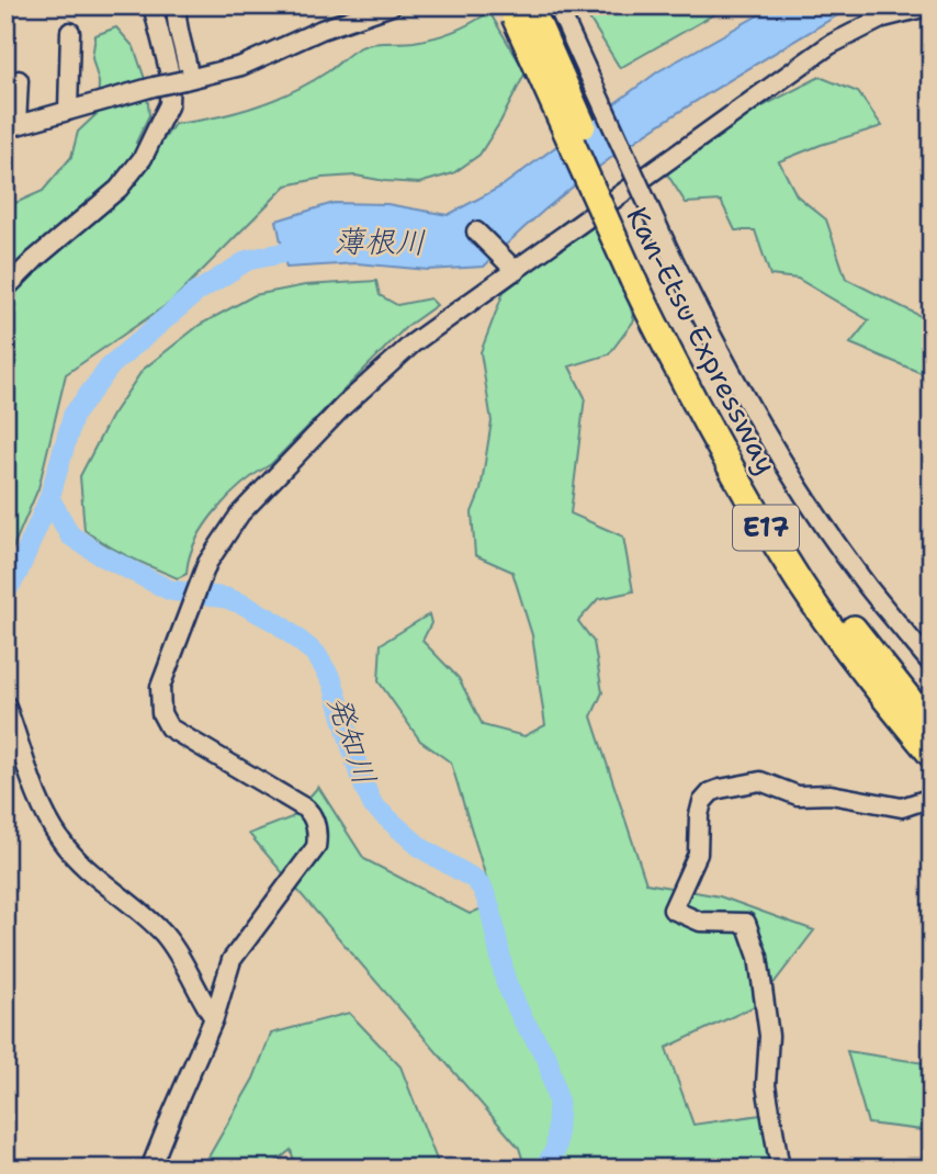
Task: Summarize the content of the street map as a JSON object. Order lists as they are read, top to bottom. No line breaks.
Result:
{"streets":{"highway":["Kan-Etsu Expressway","E17"]},"water":["薄根川","発知川"]}
